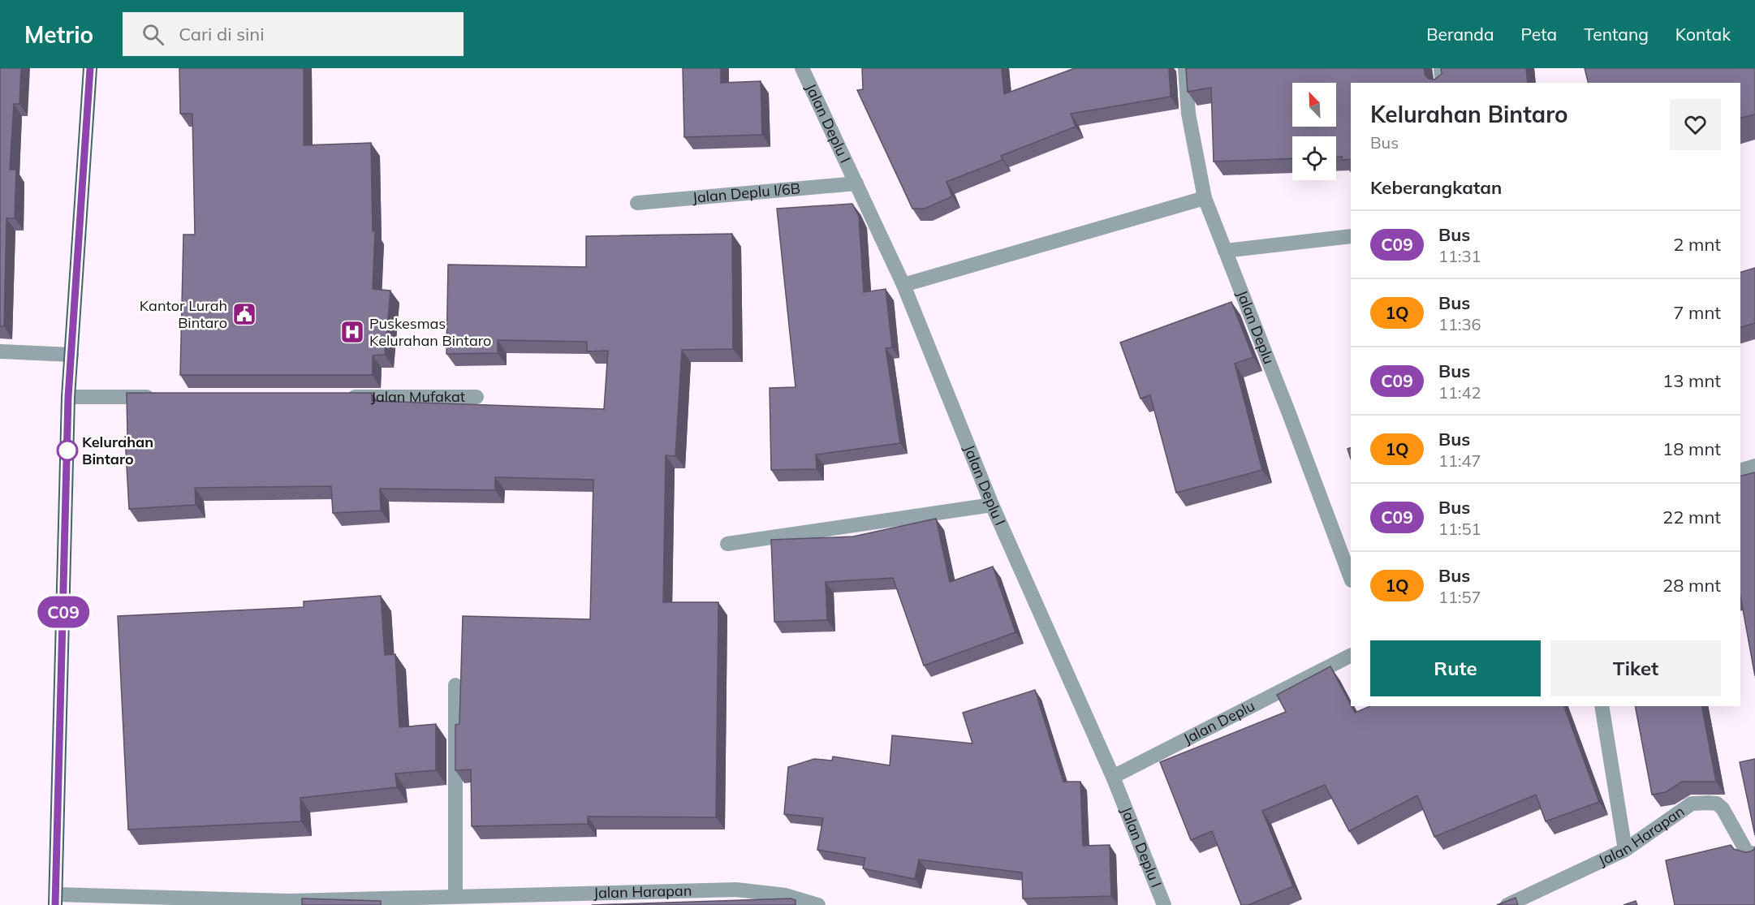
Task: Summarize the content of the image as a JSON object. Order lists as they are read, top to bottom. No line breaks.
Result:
{"streets":{"street":["Jalan Deplu I","Jalan Deplu I/6B","Jalan Deplu","Jalan Mufakat","Jalan Harapan"]},"crossings":[["Jalan Deplu I","Jalan Deplu I/6B"],["Jalan Deplu I","Jalan Deplu"]],"places":{"public building":["Kantor Lurah Bintaro"],"hospital":["Puskesmas Kelurahan Bintaro"],"other":["Kelurahan Bintaro"]},"lines":["bus line C09"],"north":"top left","page":{"header":"Metrio","search":"Cari di sini","nav":["Beranda","Peta","Tentang","Kontak"],"on_map":"C09","heading":[["Kelurahan Bintaro","Bus"],"Keberangkatan"],"list":[{"mark":"C09","name":"Bus","note":"11:31","value":"2 mnt"},{"mark":"1Q","name":"Bus","note":"11:36","value":"7 mnt"},{"mark":"C09","name":"Bus","note":"11:42","value":"13 mnt"},{"mark":"1Q","name":"Bus","note":"11:47","value":"18 mnt"},{"mark":"C09","name":"Bus","note":"11:51","value":"22 mnt"},{"mark":"1Q","name":"Bus","note":"11:57","value":"28 mnt"}],"buttons":["Rute","Tiket"]}}
